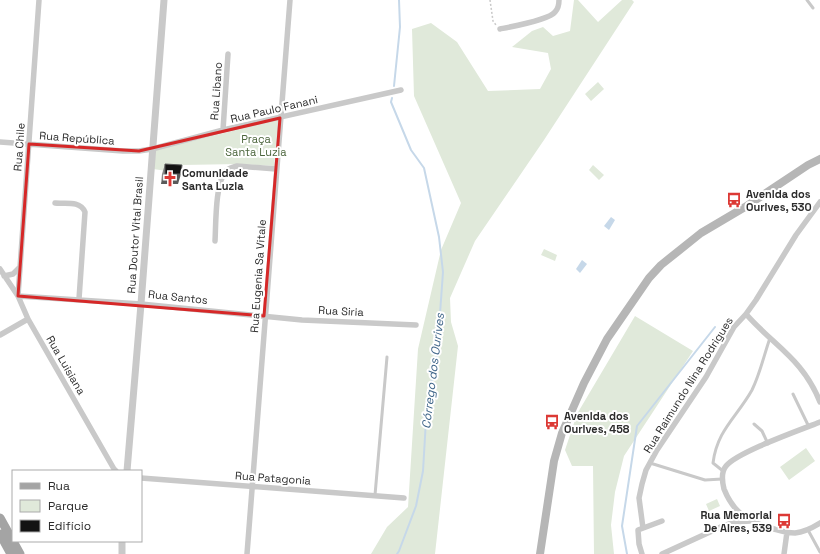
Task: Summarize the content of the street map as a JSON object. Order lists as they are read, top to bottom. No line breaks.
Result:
{"streets":{"street":["Rua Libano","Rua Paulo Fanani","Rua República","Rua Chile","Rua Doutor Vital Brasil","Rua Eugenia Sa Vitale","Rua Santos","Rua Siria","Rua Luisiana","Rua Raimundo Nina Rodrigues","Rua Patagonia"]},"crossings":[["Rua Libano","Rua Paulo Fanani"],["Rua Paulo Fanani","Rua República"],["Rua Paulo Fanani","Rua Doutor Vital Brasil"],["Rua Paulo Fanani","Rua Eugenia Sa Vitale"],["Rua República","Rua Chile"],["Rua República","Rua Doutor Vital Brasil"],["Rua Chile","Rua Santos"],["Rua Chile","Rua Luisiana"],["Rua Doutor Vital Brasil","Rua Santos"],["Rua Eugenia Sa Vitale","Rua Santos"],["Rua Eugenia Sa Vitale","Rua Siria"],["Rua Eugenia Sa Vitale","Rua Patagonia"],["Rua Santos","Rua Siria"],["Rua Santos","Rua Luisiana"]],"water":["Córrego dos Ourives"],"parks":["Praça Santa Luzia"],"places":{"church":["Comunidade Santa Luzia"],"bus stop":["Avenida dos Ourives, 530","Avenida dos Ourives, 458","Rua Memorial De Aires, 539"]},"legend":["Rua","Parque","Edifício"]}
